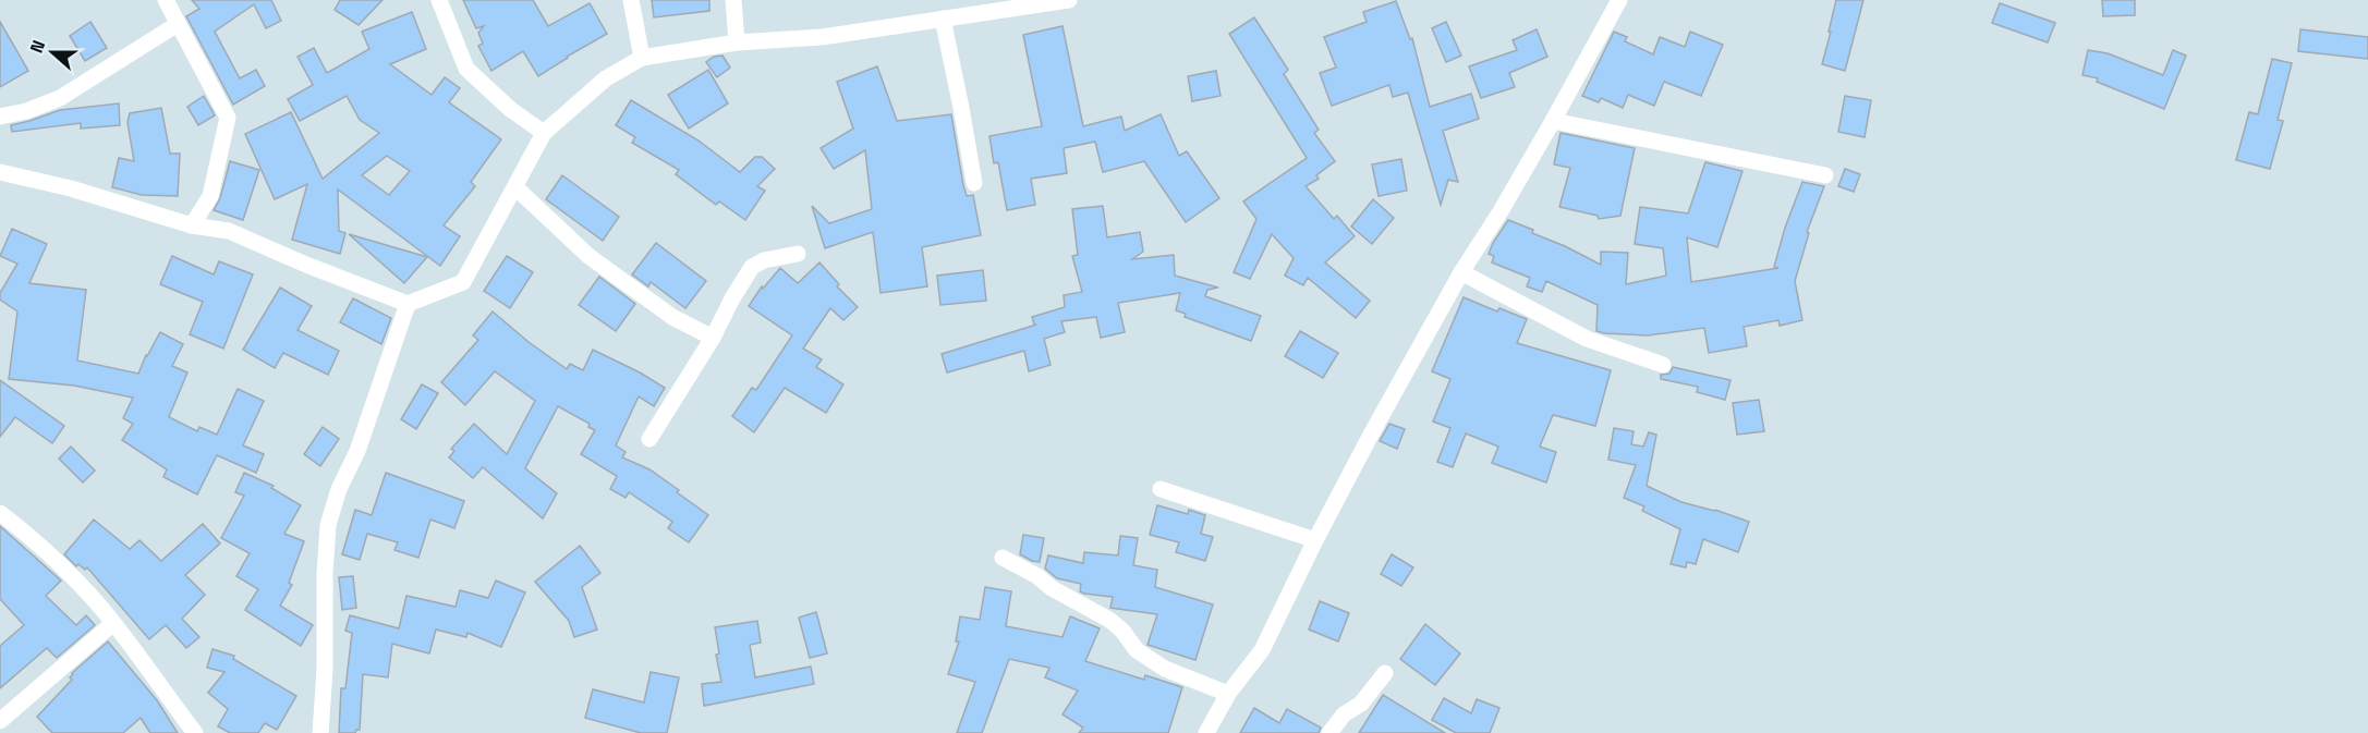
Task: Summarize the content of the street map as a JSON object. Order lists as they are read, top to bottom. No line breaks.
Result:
{"north":"left"}
